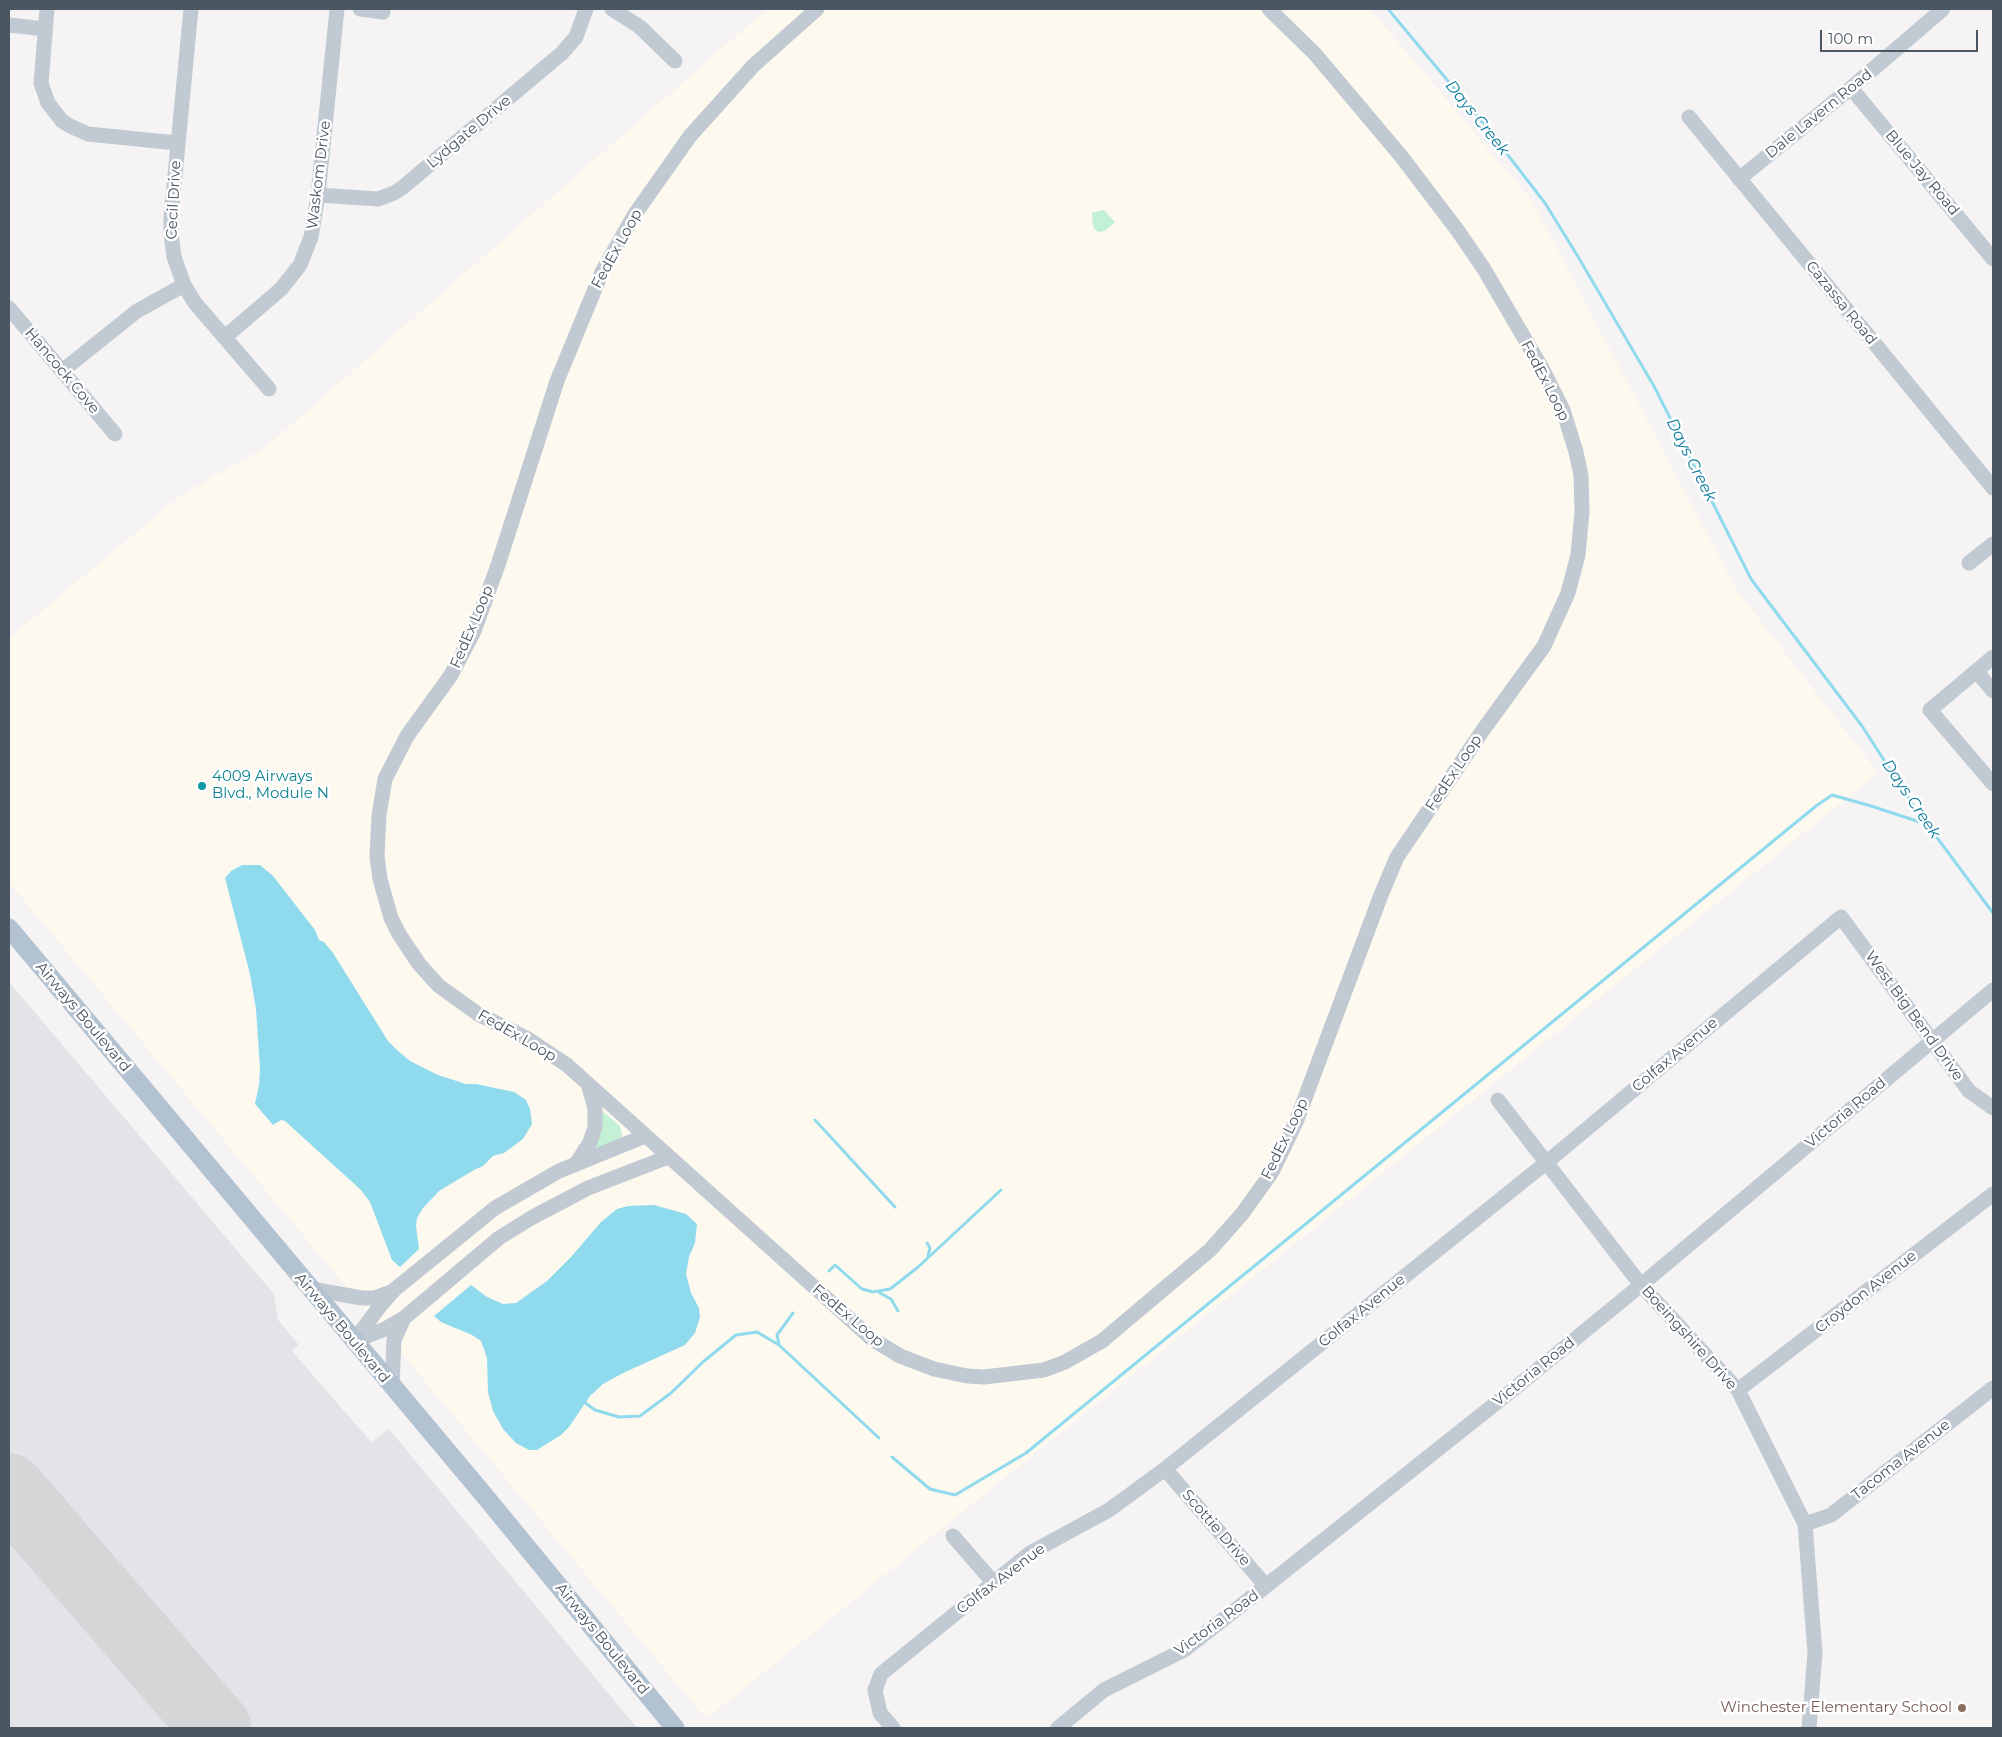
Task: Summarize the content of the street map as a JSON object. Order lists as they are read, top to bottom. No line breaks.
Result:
{"streets":{"main road":["Airways Boulevard"],"street":["Dale Lavern Road","Lydgate Drive","Blue Jay Road","Waskom Drive","Cecil Drive","FedEx Loop","Cazassa Road","Hancock Cove","West Big Bend Drive","Colfax Avenue","Victoria Road","Croydon Avenue","Boeingshire Drive","Tacoma Avenue","Scottie Drive"]},"crossings":[["Dale Lavern Road","Blue Jay Road"],["Dale Lavern Road","Cazassa Road"],["Lydgate Drive","Waskom Drive"],["Waskom Drive","Cecil Drive"],["West Big Bend Drive","Colfax Avenue"],["West Big Bend Drive","Victoria Road"],["Colfax Avenue","Boeingshire Drive"],["Colfax Avenue","Scottie Drive"],["Victoria Road","Boeingshire Drive"],["Victoria Road","Scottie Drive"],["Croydon Avenue","Boeingshire Drive"],["Boeingshire Drive","Tacoma Avenue"]],"water":["Days Creek"],"places":["4009 Airways Blvd., Module N","Winchester Elementary School"],"scale_bar":"100 m"}
